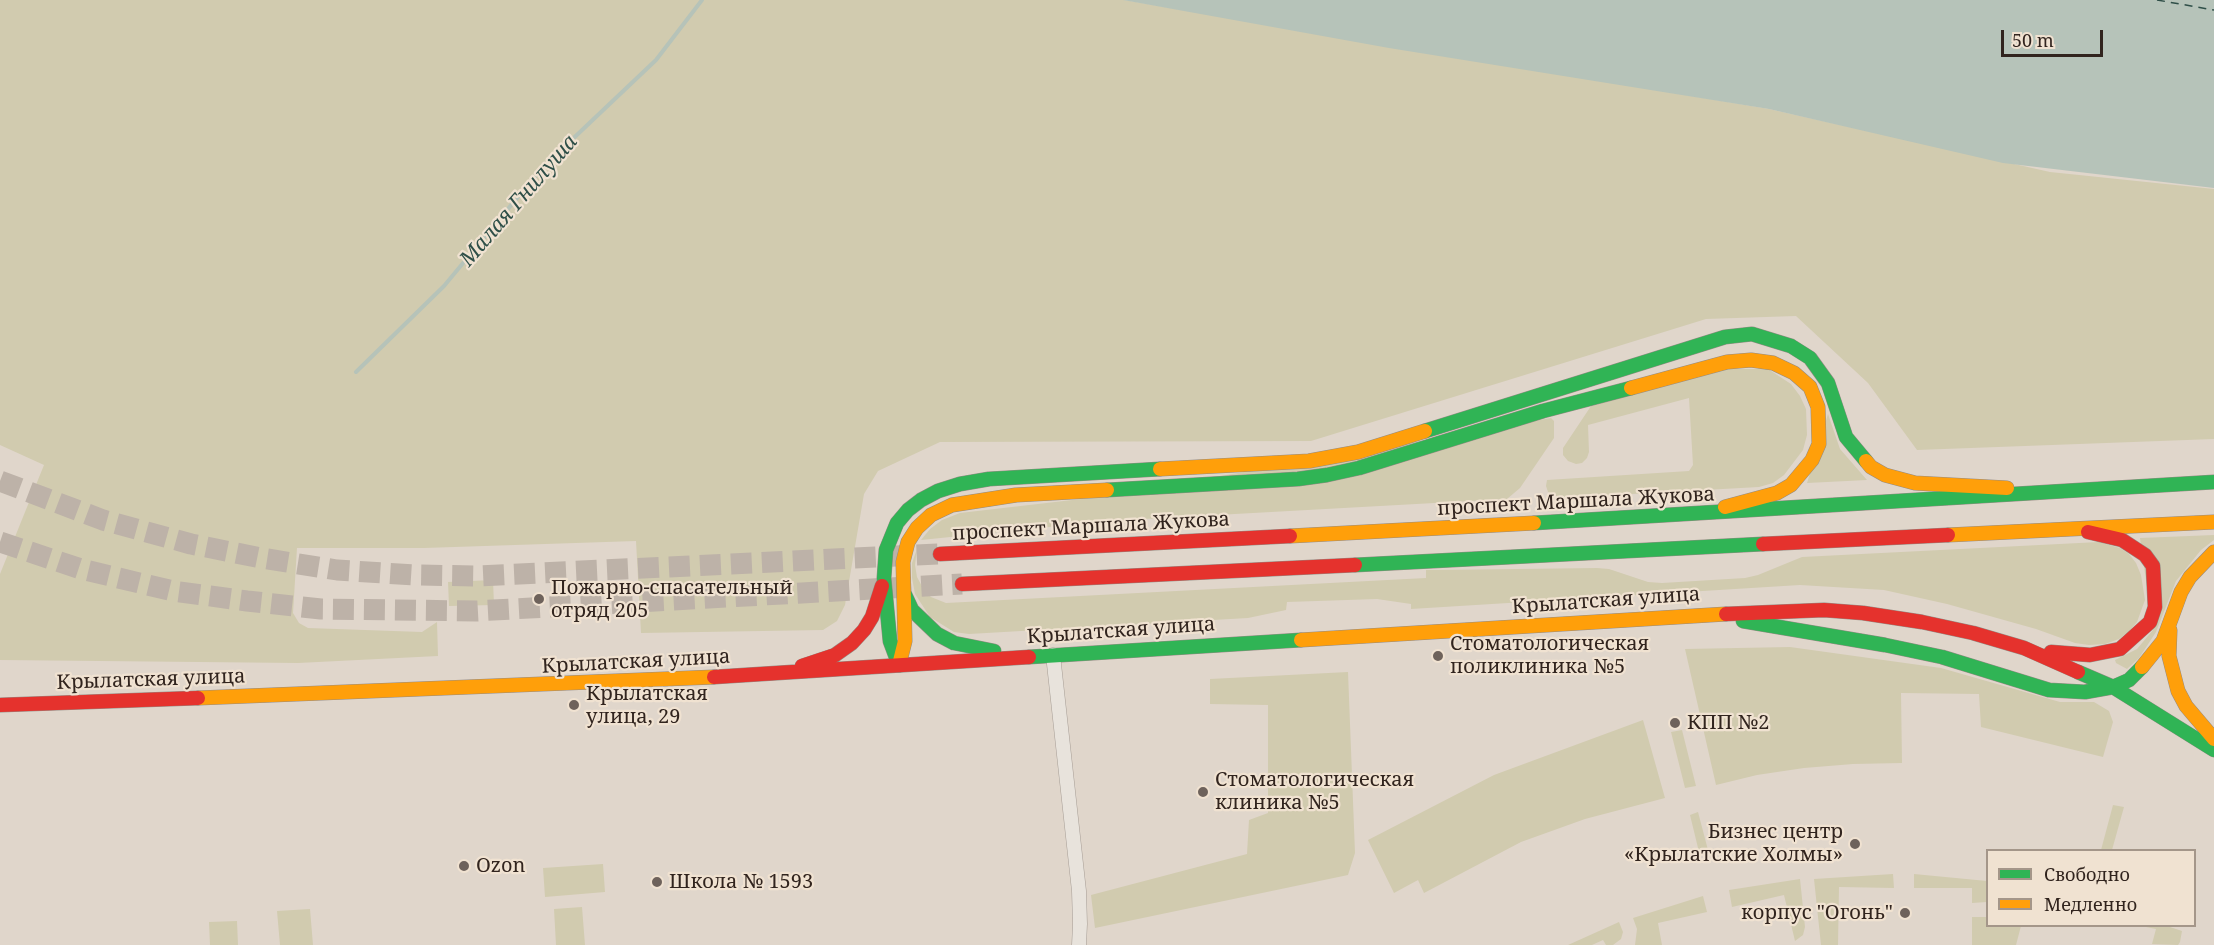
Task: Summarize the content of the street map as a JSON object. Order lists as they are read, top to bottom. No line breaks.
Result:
{"streets":{"main road":["проспект Маршала Жукова","Крылатская улица"]},"water":["Малая Гнилуша"],"places":["Пожарно-спасательный отряд 205","Стоматологическая поликлиника №5","Крылатская улица, 29","КПП №2","Стоматологическая клиника №5","Бизнес центр «Крылатские Холмы»","Ozon","Школа № 1593","корпус \"Огонь\""],"legend":["Свободно","Медленно"],"scale_bar":"50 m"}
